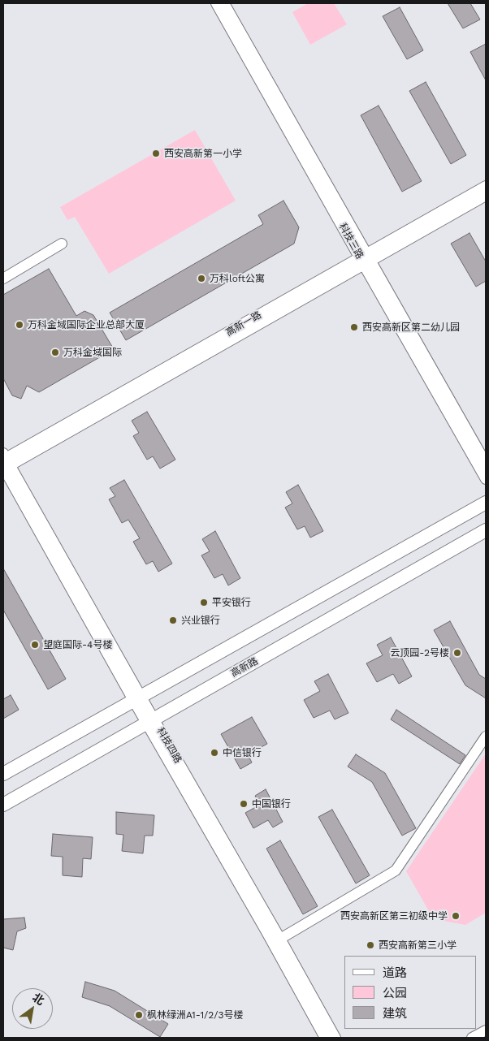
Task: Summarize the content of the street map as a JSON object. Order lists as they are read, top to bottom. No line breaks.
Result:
{"streets":{"main road":["高新路"],"street":["科技三路","高新一路","科技四路"]},"crossings":[["科技三路","高新一路"],["高新一路","科技四路"],["高新路","科技四路"]],"places":["西安高新第一小学","万科loft公寓","万科金域国际企业总部大厦","西安高新区第二幼儿园","万科金域国际","平安银行","兴业银行","望庭国际-4号楼","云顶园-2号楼","中信银行","中国银行","西安高新区第三初级中学","西安高新第三小学","枫林绿洲A1-1/2/3号楼"],"legend":["道路","公园","建筑"],"north":"top right"}
